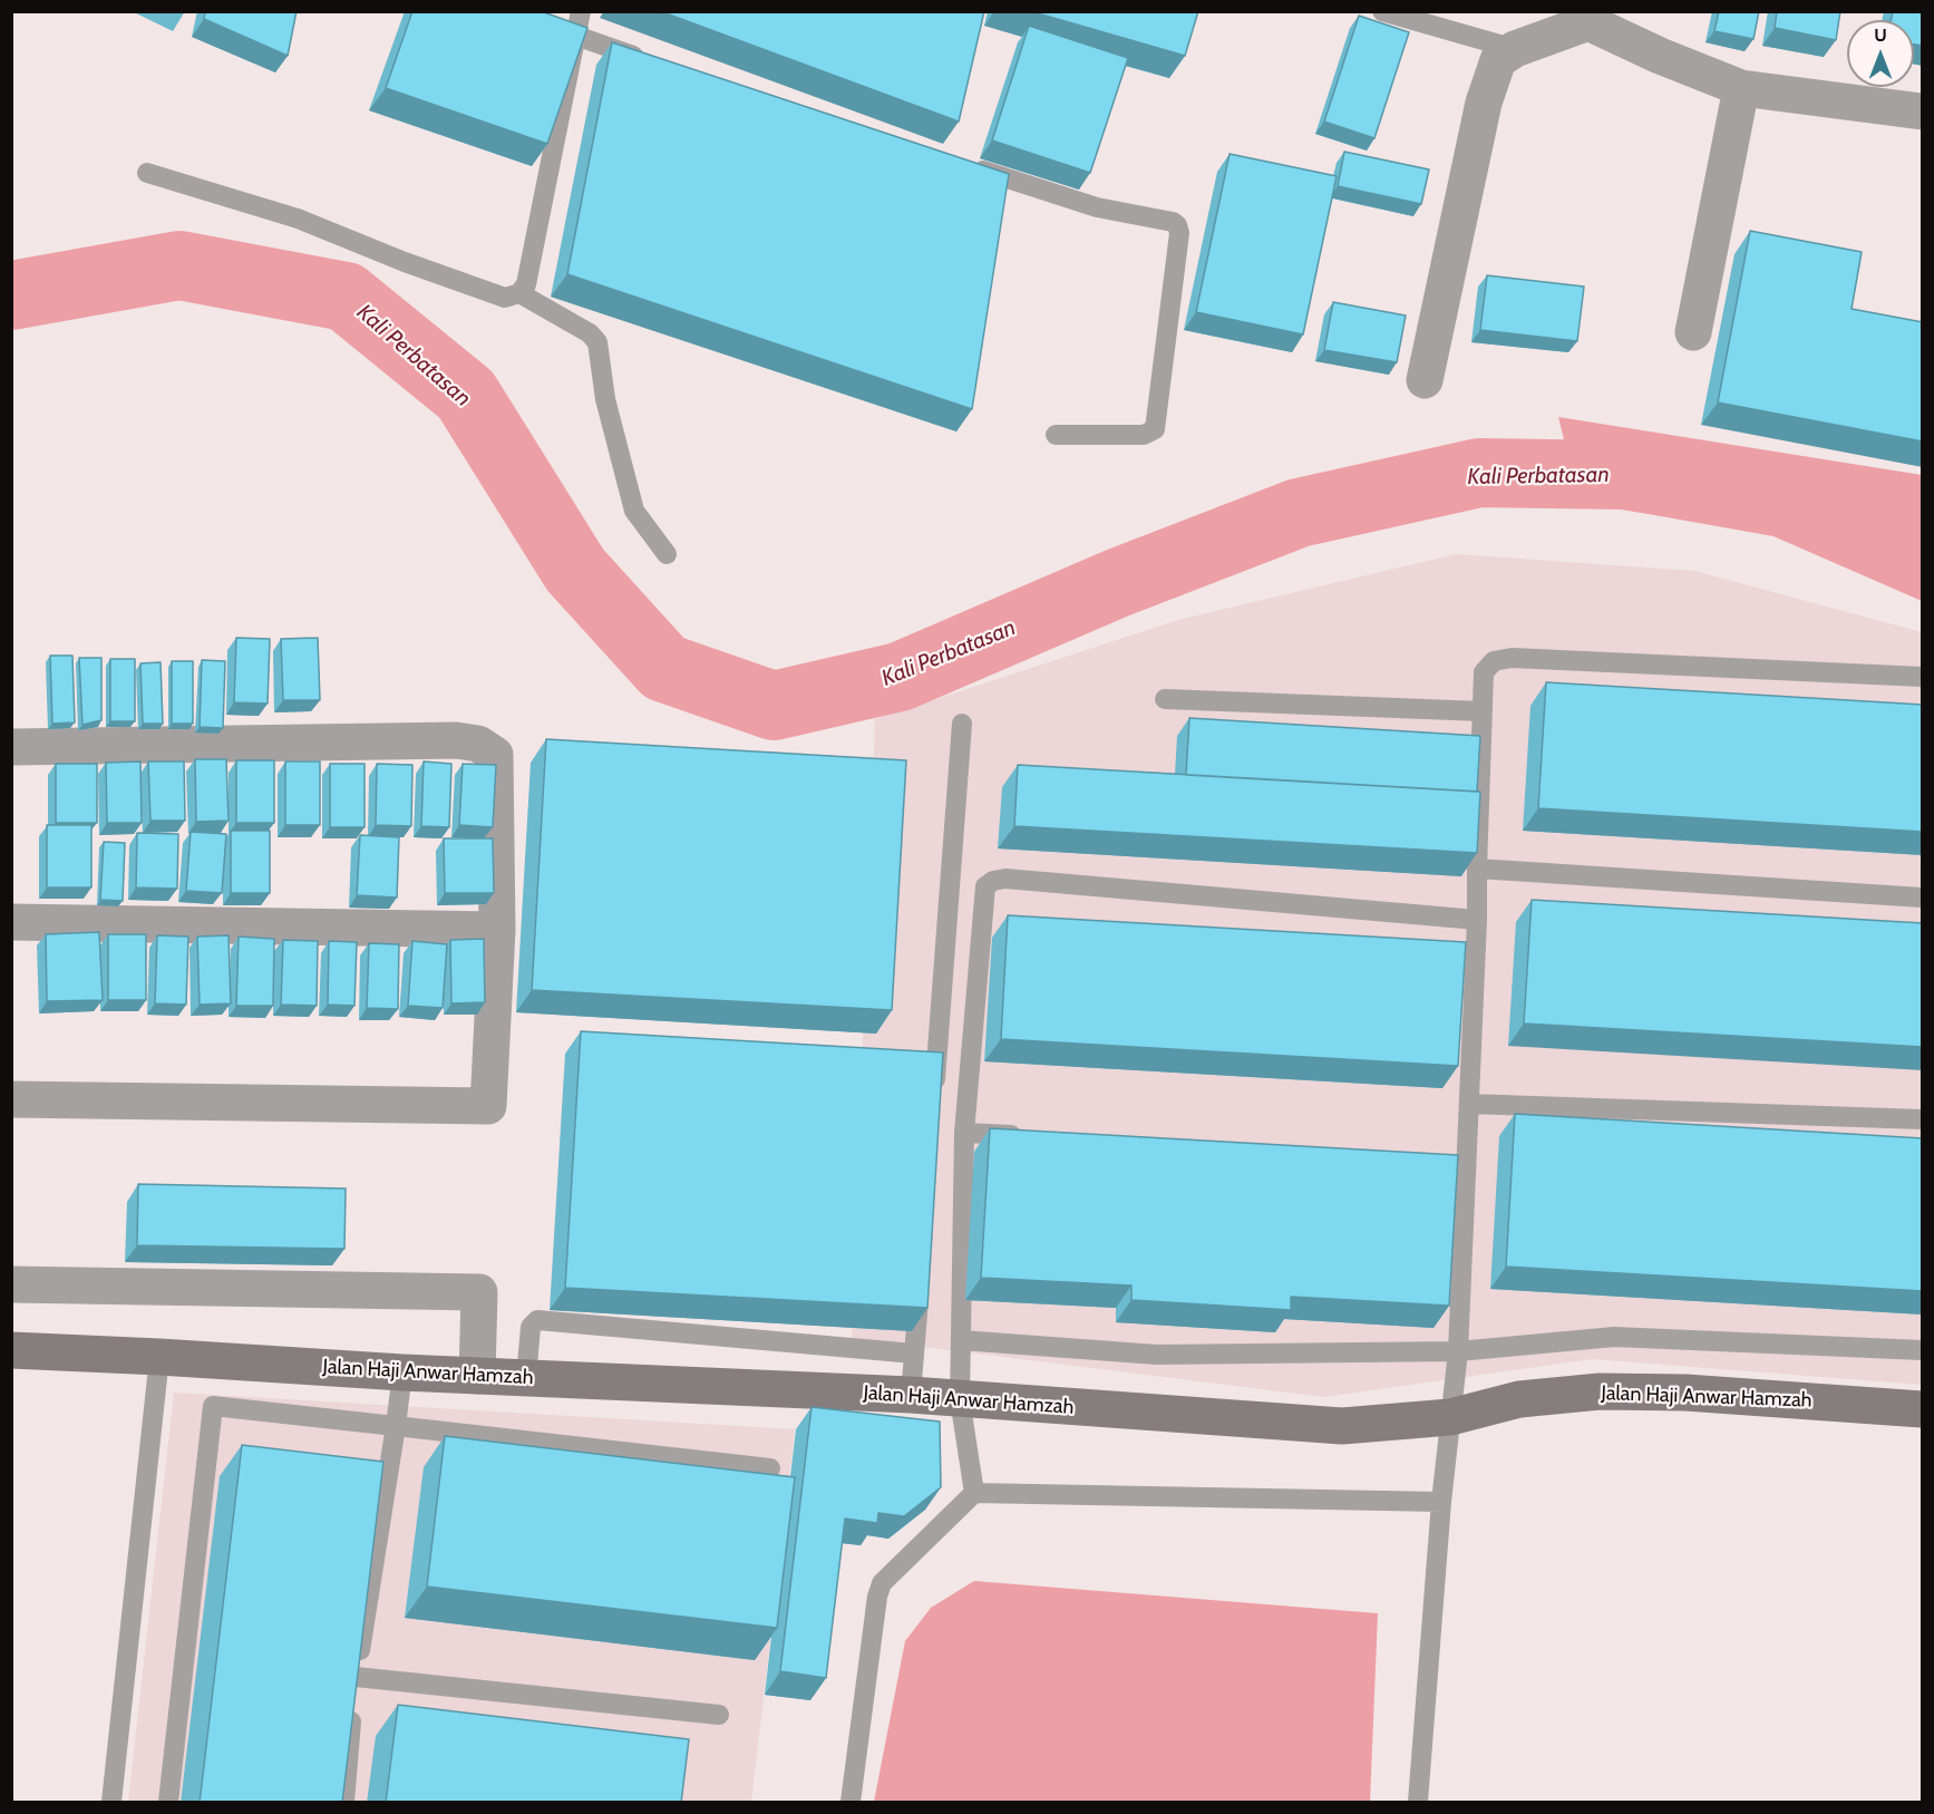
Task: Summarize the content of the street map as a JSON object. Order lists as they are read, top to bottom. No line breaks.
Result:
{"streets":{"street":["Jalan Haji Anwar Hamzah"]},"water":["Kali Perbatasan"],"north":"top"}
